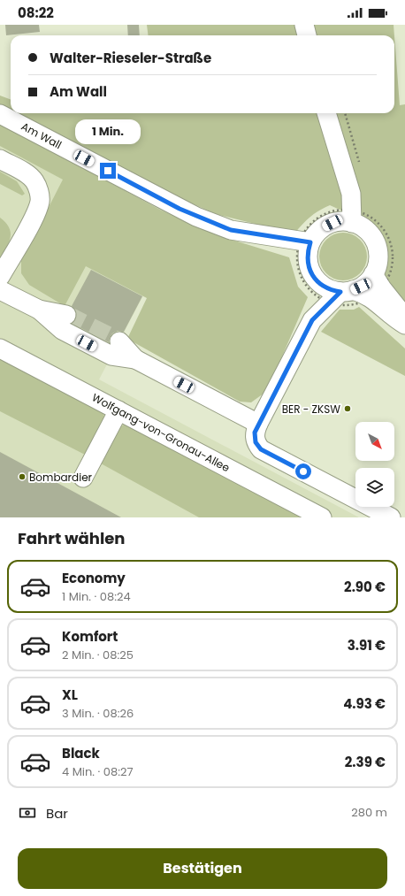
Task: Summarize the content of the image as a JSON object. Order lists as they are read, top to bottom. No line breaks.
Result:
{"streets":{"street":["Am Wall","Wolfgang-von-Gronau-Allee"]},"places":["BER - ZKSW","Bombardier"],"north":"bottom right","page":{"status":"08:22","banner":["Walter-Rieseler-Straße","Am Wall"],"bubble":"1 Min.","heading":"Fahrt wählen","list":[{"name":"Economy","note":"1 Min. · 08:24","value":"2.90 €"},{"name":"Komfort","note":"2 Min. · 08:25","value":"3.91 €"},{"name":"XL","note":"3 Min. · 08:26","value":"4.93 €"},{"name":"Black","note":"4 Min. · 08:27","value":"2.39 €"}],"pay":["Bar","280 m"],"buttons":"Bestätigen"}}
